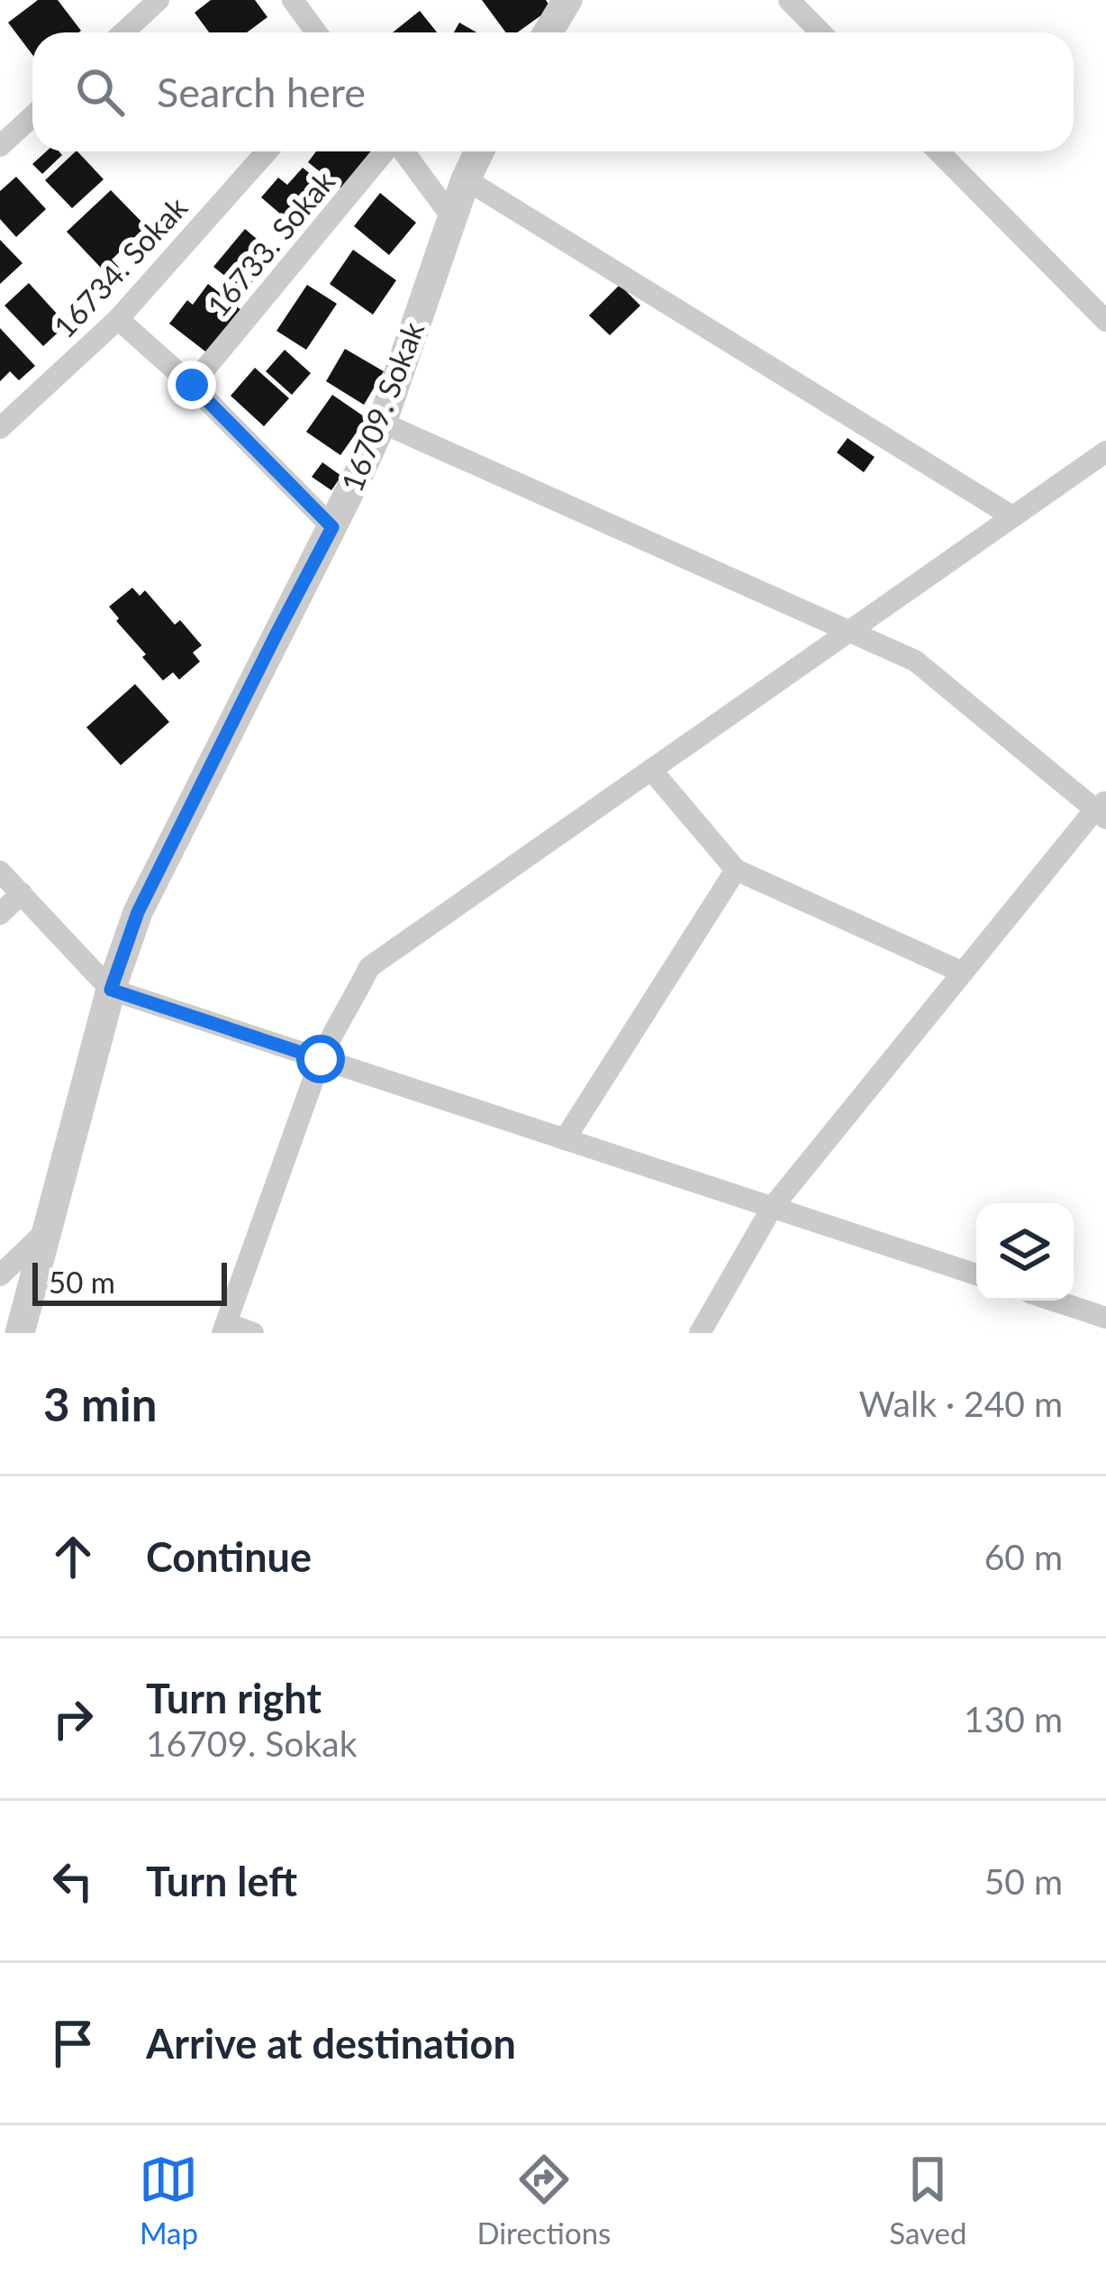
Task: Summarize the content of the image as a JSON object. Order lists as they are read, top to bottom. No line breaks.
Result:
{"streets":{"street":["16733. Sokak","16734. Sokak","16709. Sokak"]},"scale_bar":"50 m","page":{"search":"Search here","scale":"50 m","heading":["3 min","Walk · 240 m"],"list":[["Continue","60 m"],["Turn right","16709. Sokak","130 m"],["Turn left","50 m"],"Arrive at destination"],"nav":["Map","Directions","Saved"]}}
